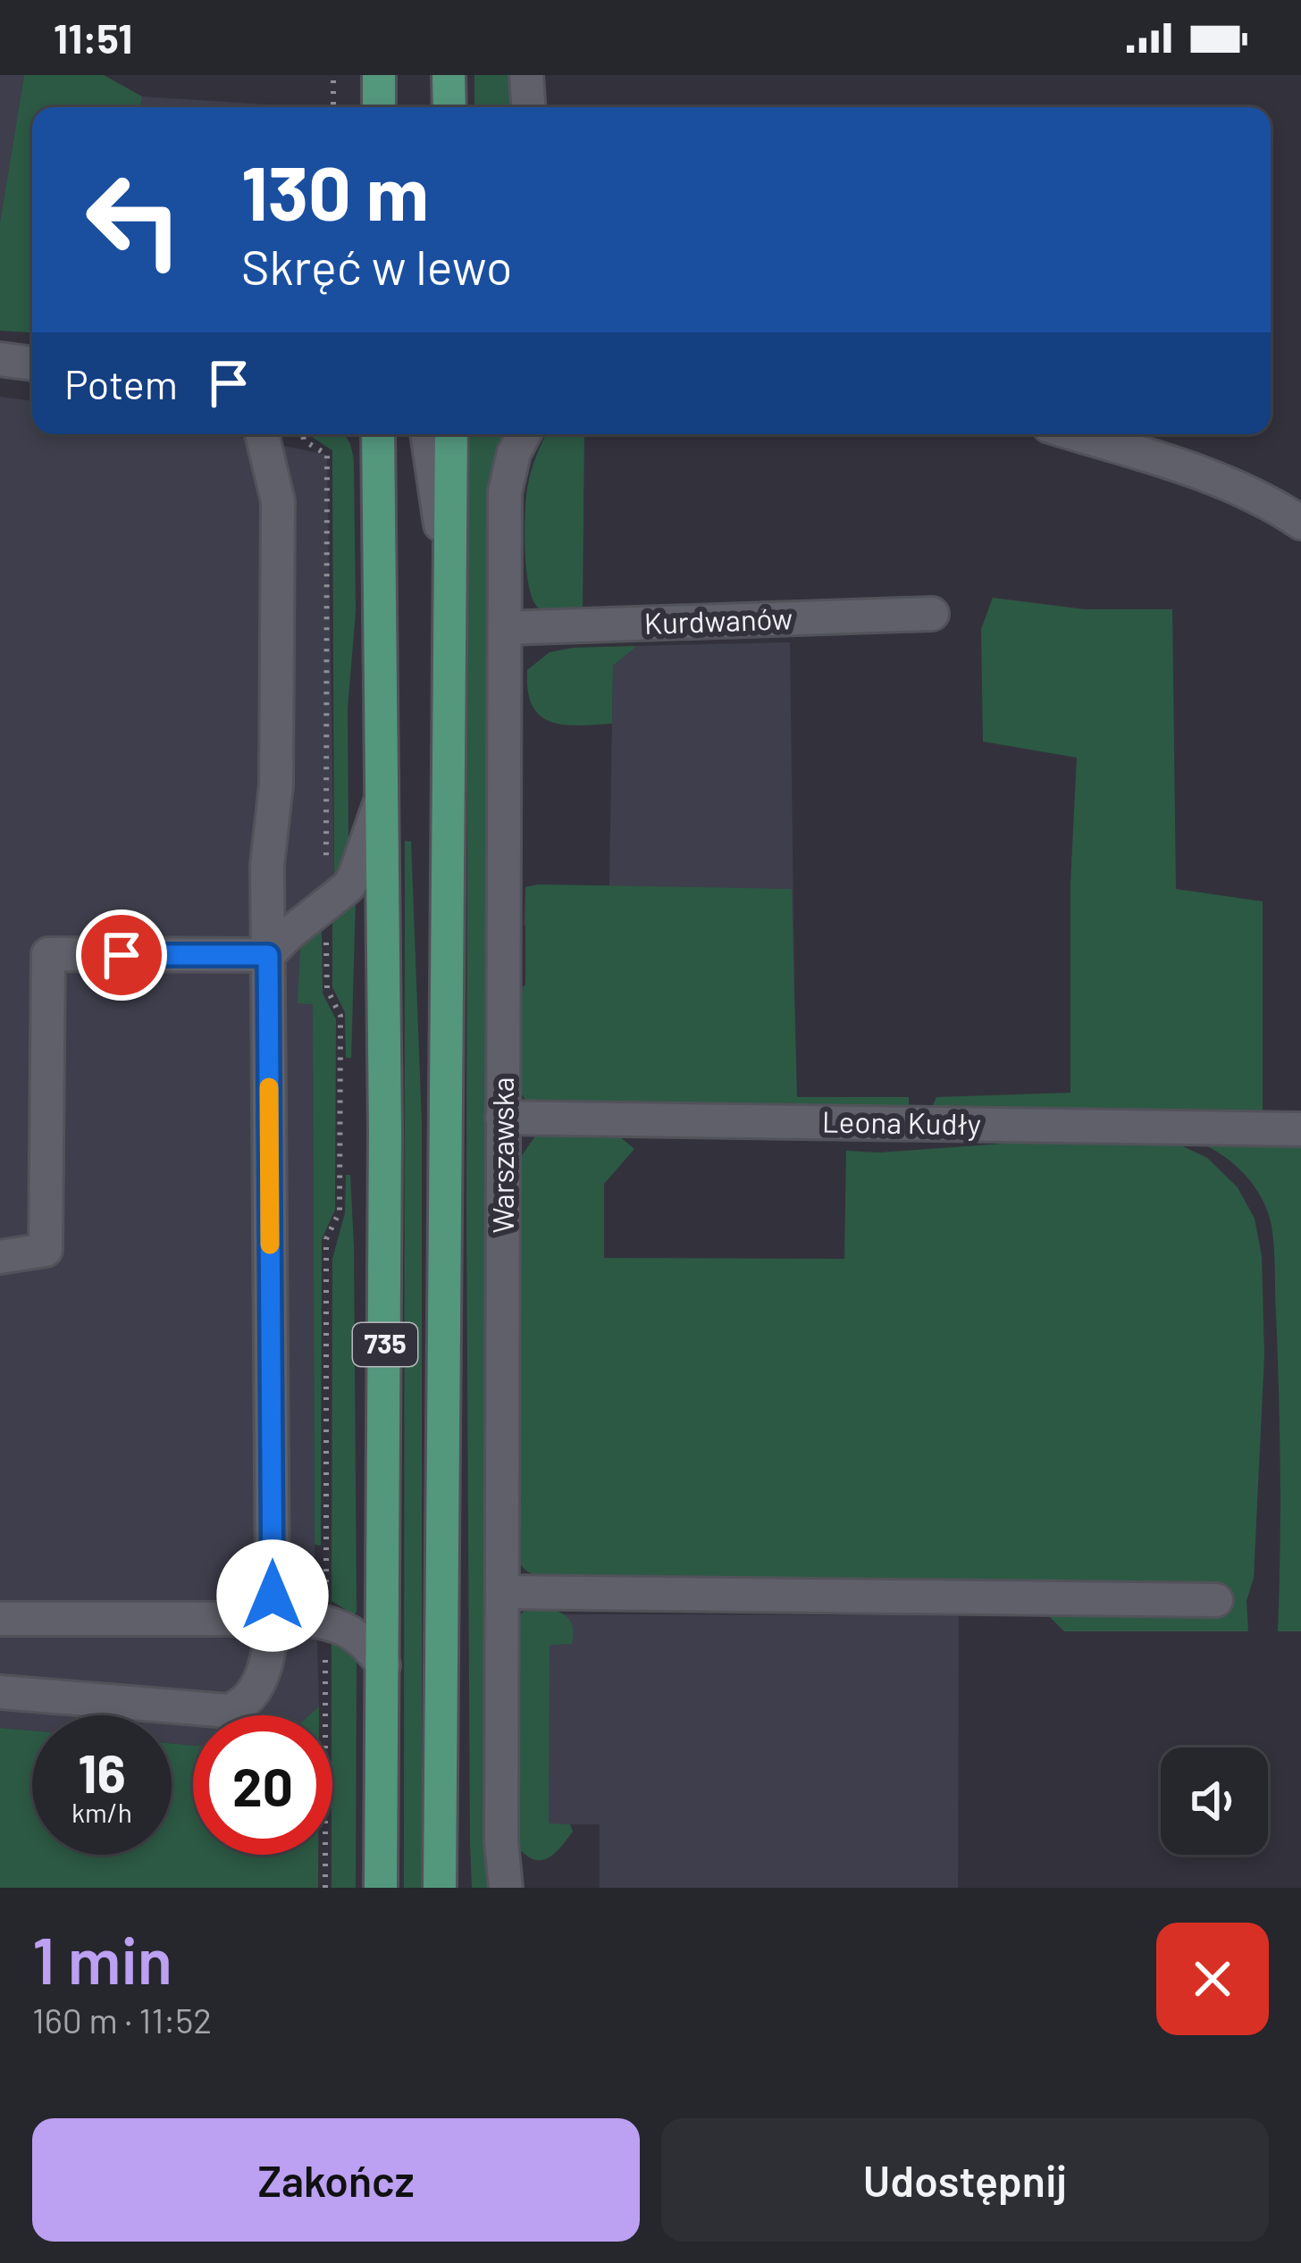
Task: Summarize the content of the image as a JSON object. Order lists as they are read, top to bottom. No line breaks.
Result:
{"streets":{"main road":["Warszawska","735"],"street":["Kurdwanów","Leona Kudły"]},"crossings":[["Kurdwanów","Warszawska"],["Leona Kudły","Warszawska"]],"page":{"status":"11:51","turn":["130 m","Skręć w lewo"],"then":"Potem","speed":"16 km/h","limit":"20","heading":["1 min","160 m · 11:52"],"buttons":["Zakończ","Udostępnij"]}}
